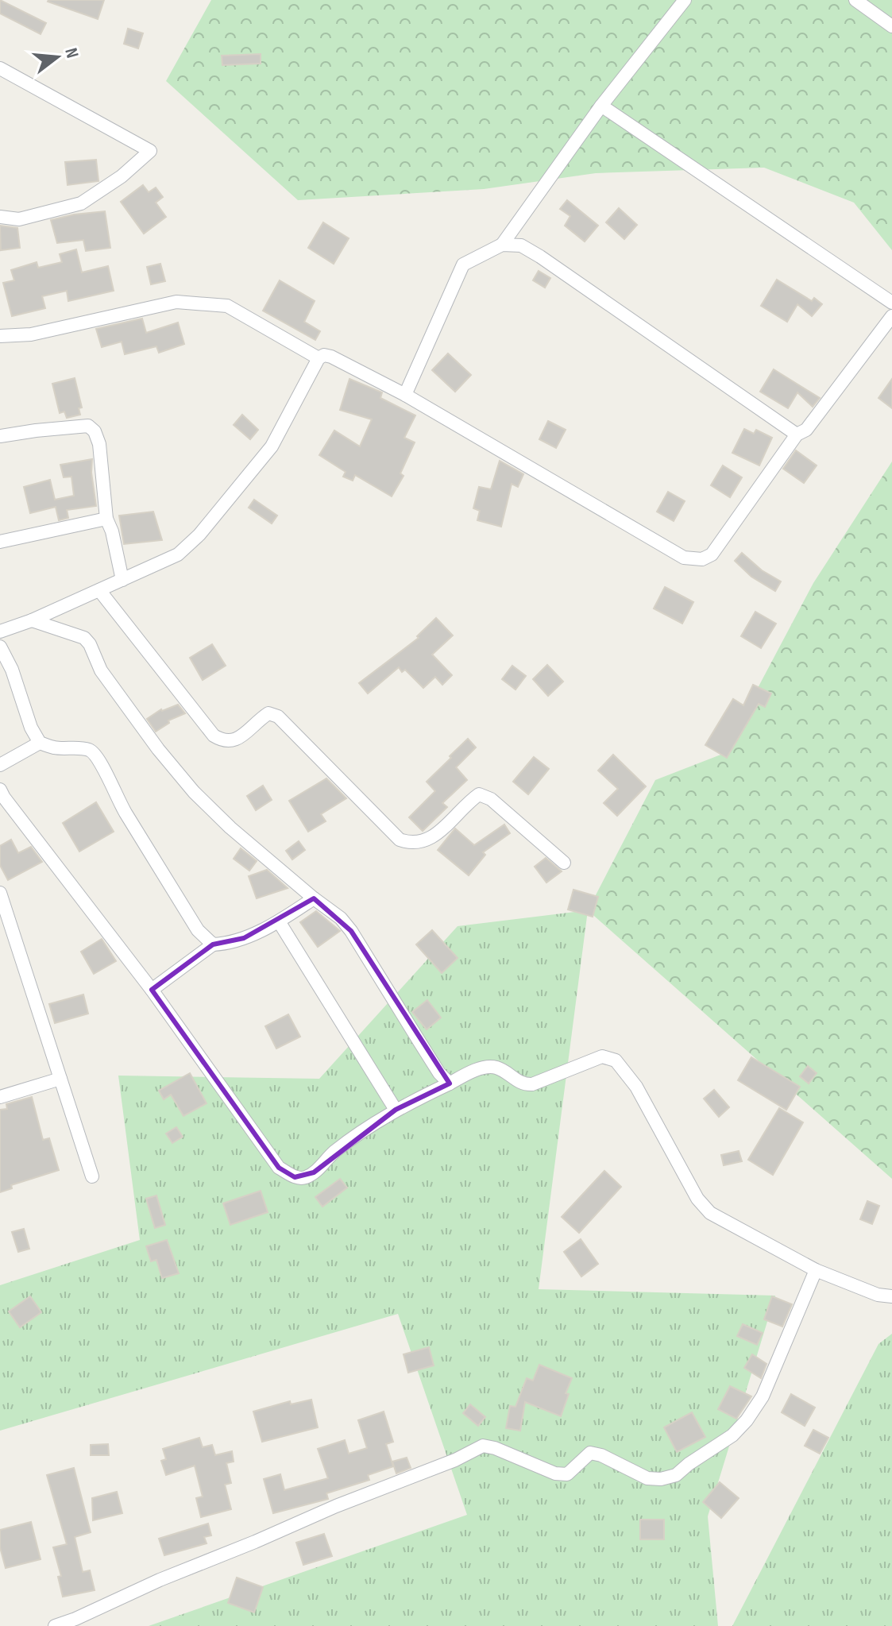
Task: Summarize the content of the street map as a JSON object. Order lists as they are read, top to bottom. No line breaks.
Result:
{"north":"right"}
